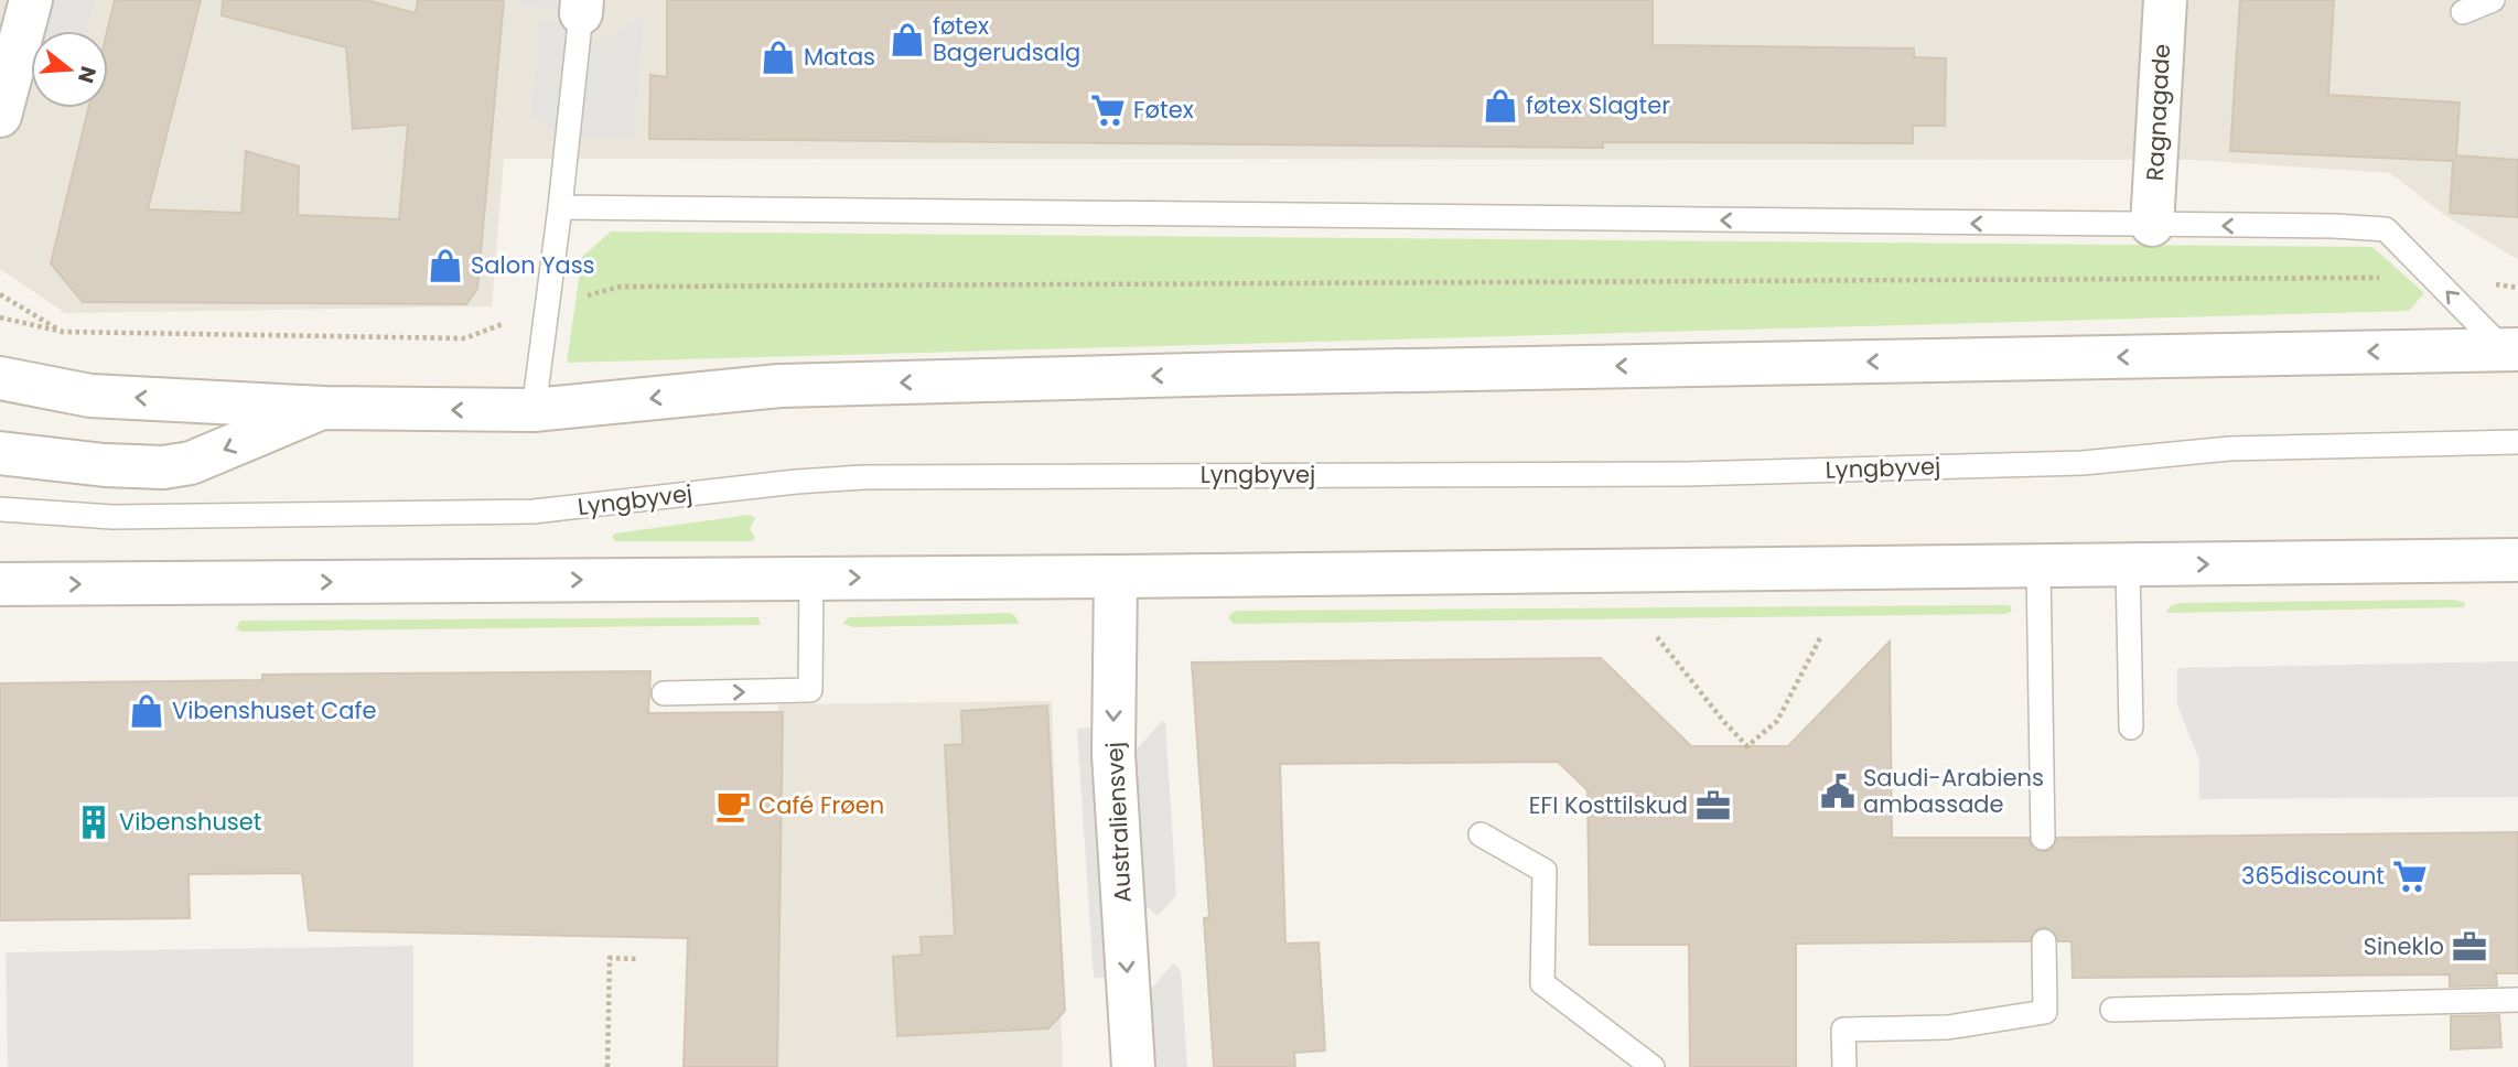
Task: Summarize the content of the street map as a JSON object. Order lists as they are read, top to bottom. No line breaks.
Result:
{"streets":{"street":["Ragnagade","Australiensvej"],"lane":["Lyngbyvej"]},"one_way":["Australiensvej"],"places":{"shop":["føtex Bagerudsalg","Matas","føtex Slagter","Salon Yass","Vibenshuset Cafe"],"supermarket":["Føtex","365discount"],"public building":["Saudi-Arabiens ambassade"],"cafe":["Café Frøen"],"office":["EFI Kosttilskud","Sineklo"],"building":["Vibenshuset"]},"north":"right"}
